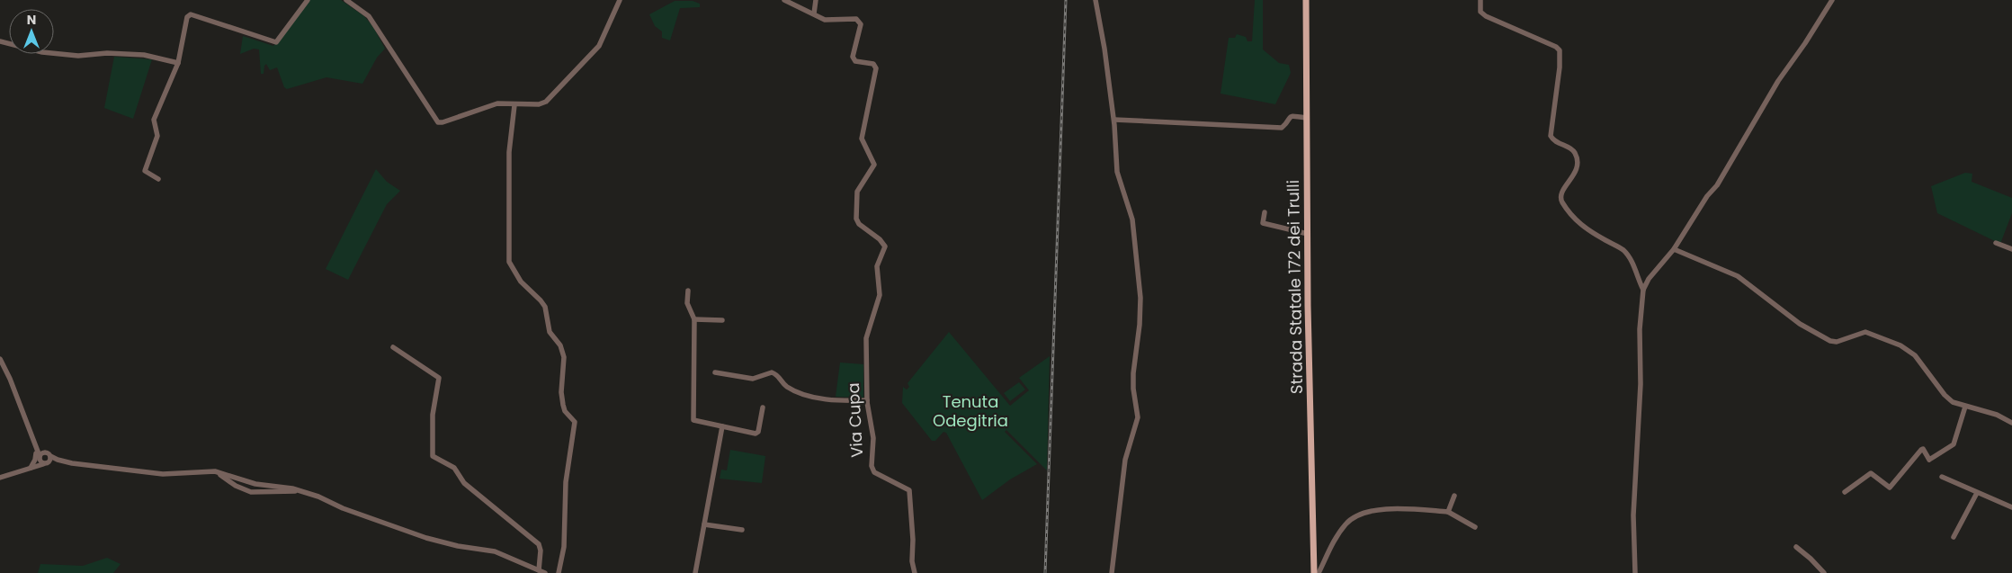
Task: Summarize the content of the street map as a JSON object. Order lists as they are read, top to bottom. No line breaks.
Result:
{"streets":{"main road":["Strada Statale 172 dei Trulli"],"street":["Via Cupa"]},"parks":["Tenuta Odegitria"],"north":"top"}
